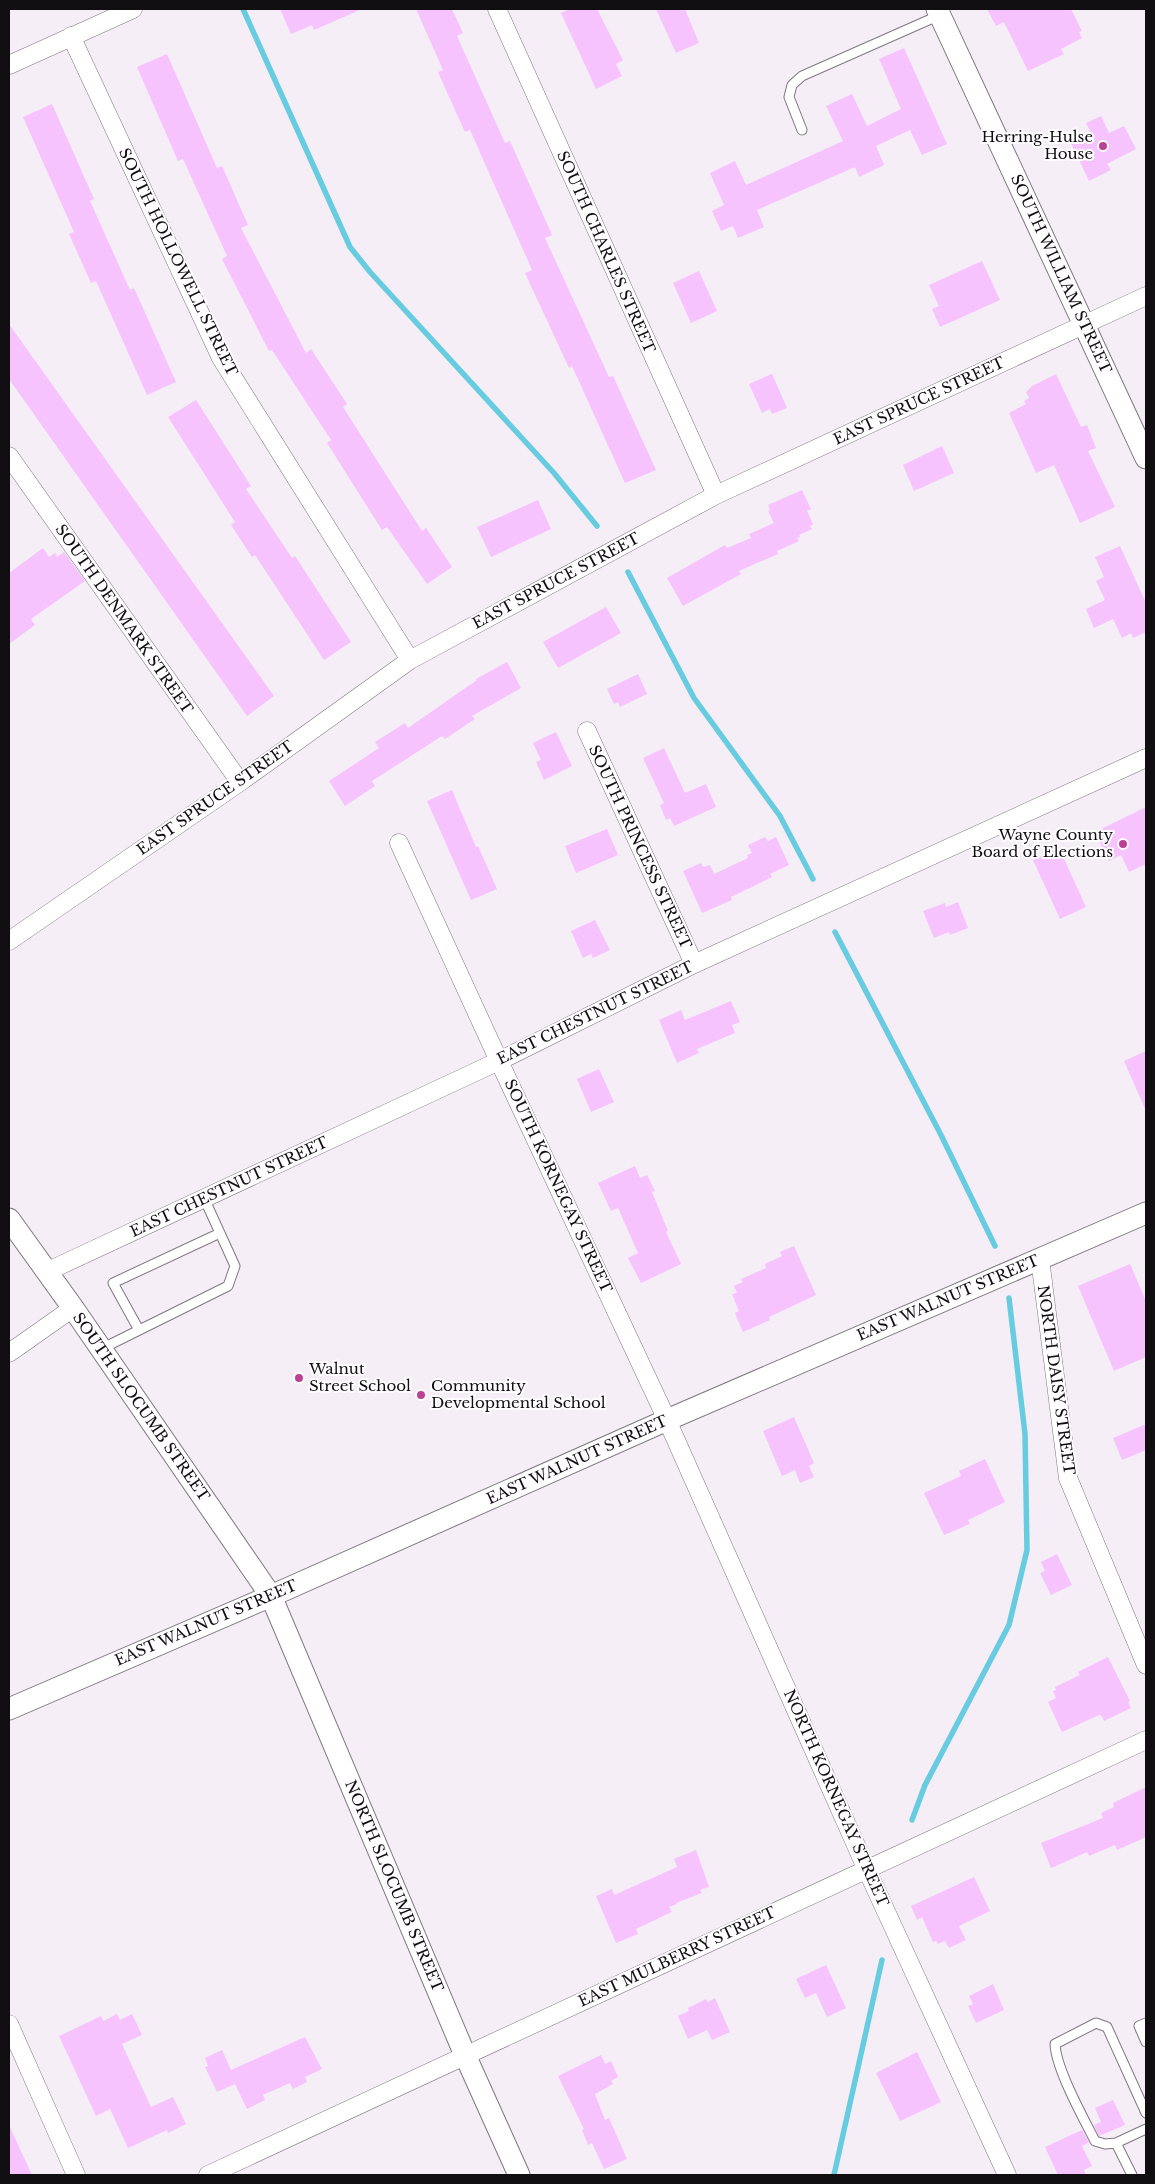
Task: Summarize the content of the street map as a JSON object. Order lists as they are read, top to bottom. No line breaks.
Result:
{"streets":{"street":["SOUTH CHARLES STREET","SOUTH HOLLOWELL STREET","SOUTH WILLIAM STREET","EAST SPRUCE STREET","SOUTH DENMARK STREET","SOUTH PRINCESS STREET","EAST CHESTNUT STREET","SOUTH KORNEGAY STREET","EAST WALNUT STREET","NORTH DAISY STREET","SOUTH SLOCUMB STREET","NORTH KORNEGAY STREET","NORTH SLOCUMB STREET","EAST MULBERRY STREET"]},"crossings":[["SOUTH CHARLES STREET","EAST SPRUCE STREET"],["SOUTH HOLLOWELL STREET","EAST SPRUCE STREET"],["SOUTH WILLIAM STREET","EAST SPRUCE STREET"],["EAST SPRUCE STREET","SOUTH DENMARK STREET"],["SOUTH PRINCESS STREET","EAST CHESTNUT STREET"],["EAST CHESTNUT STREET","SOUTH KORNEGAY STREET"],["EAST CHESTNUT STREET","SOUTH SLOCUMB STREET"],["SOUTH KORNEGAY STREET","EAST WALNUT STREET"],["SOUTH KORNEGAY STREET","NORTH KORNEGAY STREET"],["EAST WALNUT STREET","NORTH DAISY STREET"],["EAST WALNUT STREET","SOUTH SLOCUMB STREET"],["EAST WALNUT STREET","NORTH KORNEGAY STREET"],["EAST WALNUT STREET","NORTH SLOCUMB STREET"],["SOUTH SLOCUMB STREET","NORTH SLOCUMB STREET"],["NORTH KORNEGAY STREET","EAST MULBERRY STREET"],["NORTH SLOCUMB STREET","EAST MULBERRY STREET"]],"places":["Herring-Hulse House","Wayne County Board of Elections","Walnut Street School","Community Developmental School"]}
